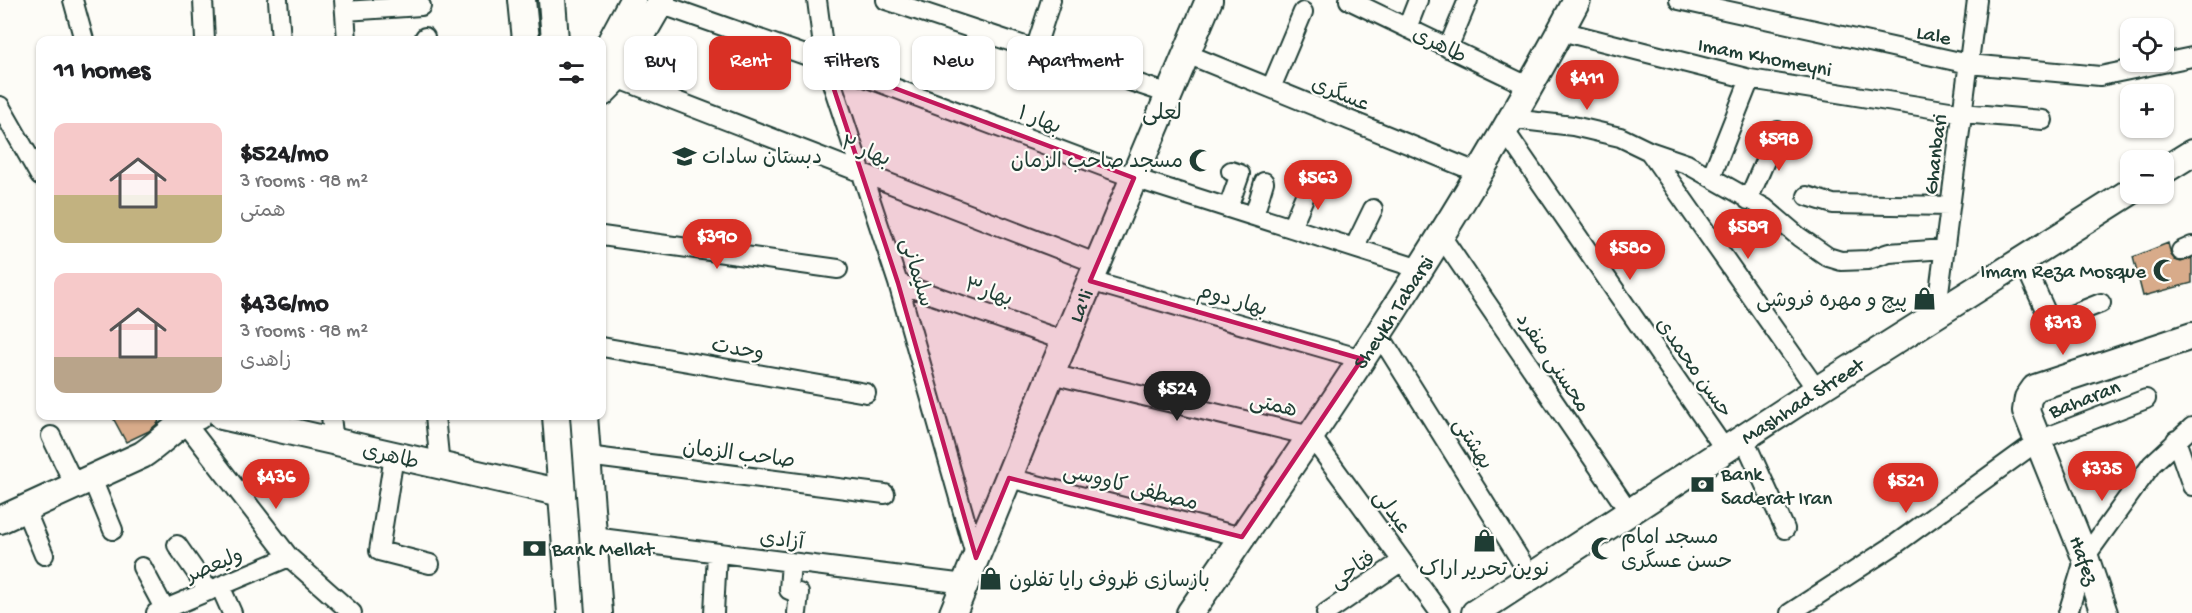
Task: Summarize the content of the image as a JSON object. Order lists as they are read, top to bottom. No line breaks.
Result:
{"streets":{"street":["Lale","طاهری","Imam Khomeyni","عسگری","بهار ۱","بهار ۲","Ghanbari","سلیمانی","بهار۳","بهار دوم","La'li","Sheykh Tabarsi","وحدت","محسنی منفرد","حسن محمدی","Baharan","Mashhad Street","همتی","بهشتی","صاحب الزمان","مصطفی کاووسی","عبدلی","آزادی","Hafez","ولیعصر","فتاحی"]},"crossings":[["Lale","Ghanbari"],["طاهری","Sheykh Tabarsi"],["Imam Khomeyni","Ghanbari"],["Imam Khomeyni","Sheykh Tabarsi"],["عسگری","La'li"],["عسگری","Sheykh Tabarsi"],["بهار ۱","La'li"],["بهار ۱","Sheykh Tabarsi"],["بهار ۲","سلیمانی"],["بهار ۲","بهار دوم"],["بهار ۲","La'li"],["Ghanbari","Mashhad Street"],["سلیمانی","بهار۳"],["سلیمانی","La'li"],["بهار۳","La'li"],["بهار دوم","La'li"],["بهار دوم","Sheykh Tabarsi"],["La'li","همتی"],["La'li","مصطفی کاووسی"],["La'li","آزادی"],["Sheykh Tabarsi","محسنی منفرد"],["Sheykh Tabarsi","حسن محمدی"],["Sheykh Tabarsi","همتی"],["Sheykh Tabarsi","بهشتی"],["Sheykh Tabarsi","مصطفی کاووسی"],["Sheykh Tabarsi","عبدلی"],["محسنی منفرد","Mashhad Street"],["حسن محمدی","Mashhad Street"],["Baharan","Hafez"],["Mashhad Street","بهشتی"],["همتی","عبدلی"],["عبدلی","فتاحی"]],"districts":["لعلی"],"places":{"school or university":["دبستان سادات"],"mosque":["مسجد صاحب الزمان","Imam Reza Mosque","مسجد امام حسن عسگری"],"shop":["پیچ و مهره فروشی","نوین تحریر اراک","بازسازی ظروف رایا تفلون"],"bank":["Bank Saderat Iran","Bank Mellat"]},"page":{"map_buttons":["+","−"],"chip":["Buy","Rent","Filters","New","Apartment"],"heading":"11 homes","price":["$411","$598","$563","$589","$390","$580","$313","$524","$335","$436","$521"],"list":[{"name":"$524/mo","note":"3 rooms · 98 m² · همتی"},{"name":"$436/mo","note":"3 rooms · 98 m² · زاهدی"}]}}
